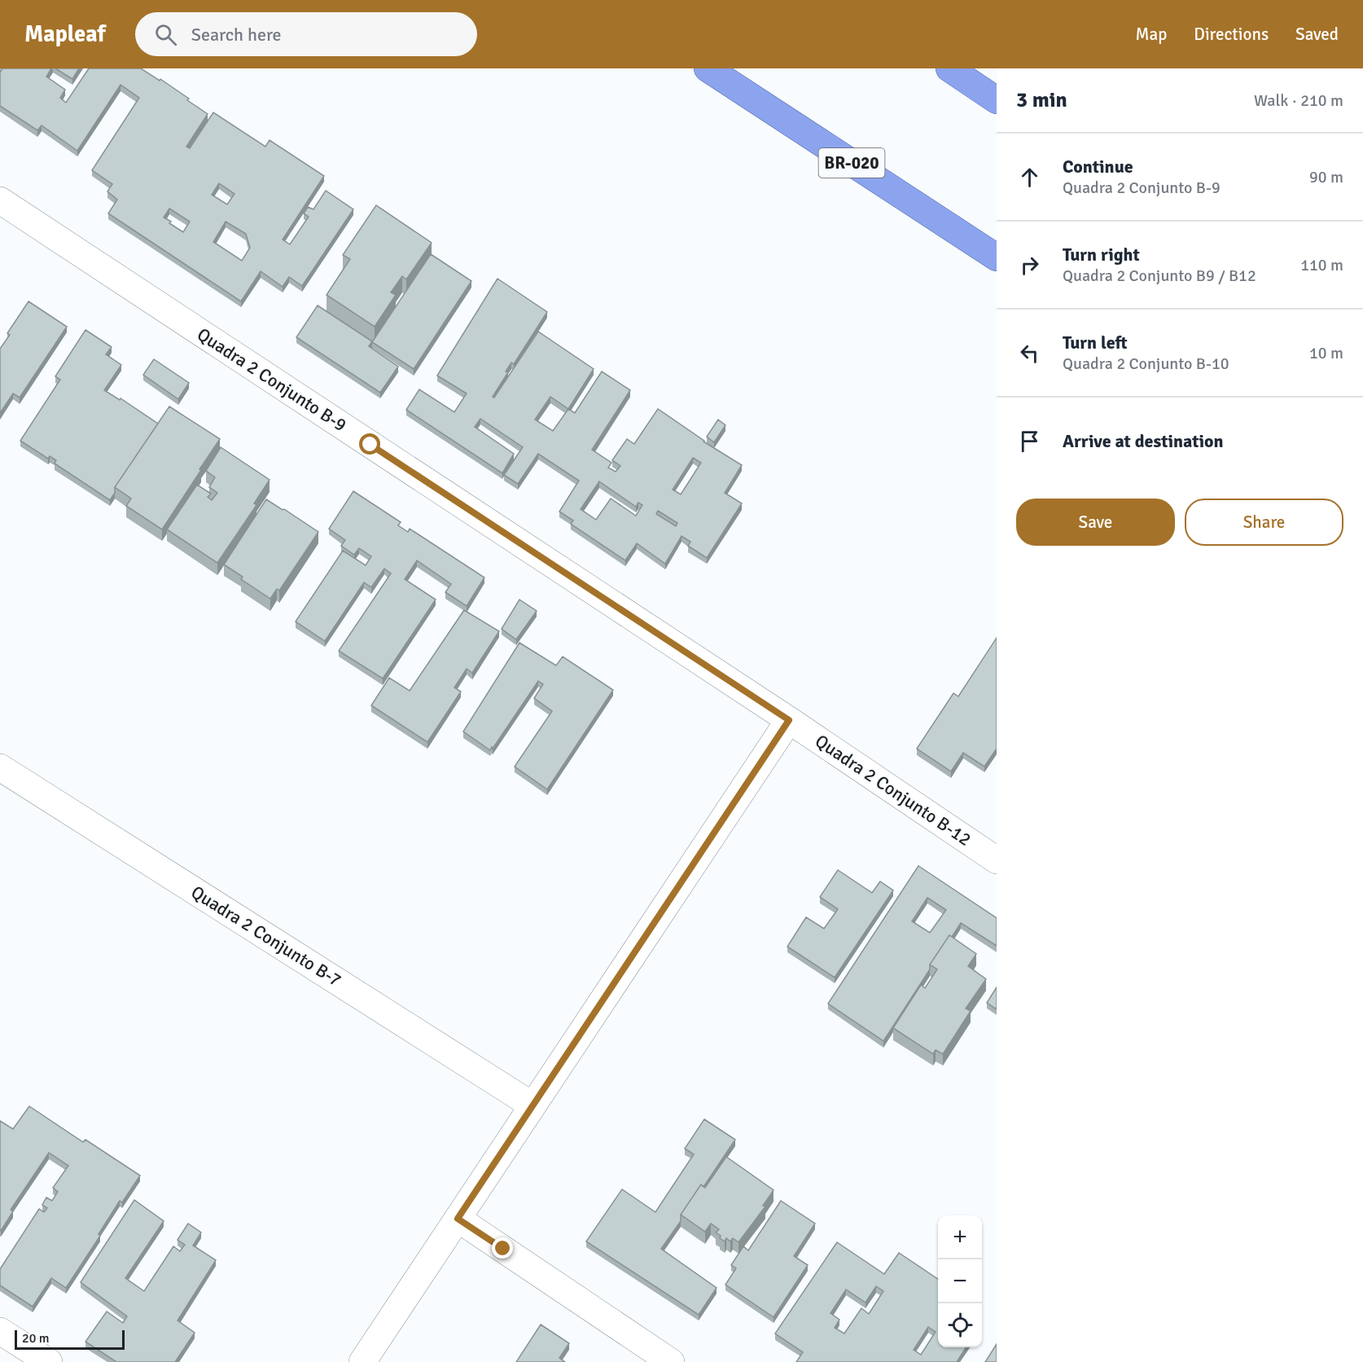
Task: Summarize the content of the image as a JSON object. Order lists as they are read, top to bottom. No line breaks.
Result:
{"streets":{"highway":["BR-020"],"street":["Quadra 2 Conjunto B-9","Quadra 2 Conjunto B-12","Quadra 2 Conjunto B-7"]},"crossings":[["Quadra 2 Conjunto B-9","Quadra 2 Conjunto B-12"]],"scale_bar":"20 m","page":{"header":"Mapleaf","search":"Search here","nav":["Map","Directions","Saved"],"heading":["3 min","Walk · 210 m"],"list":[["Continue","Quadra 2 Conjunto B-9","90 m"],["Turn right","Quadra 2 Conjunto B9 / B12","110 m"],["Turn left","Quadra 2 Conjunto B-10","10 m"],"Arrive at destination"],"buttons":["Save","Share"],"map_buttons":["+","−"],"scale":"20 m"}}
